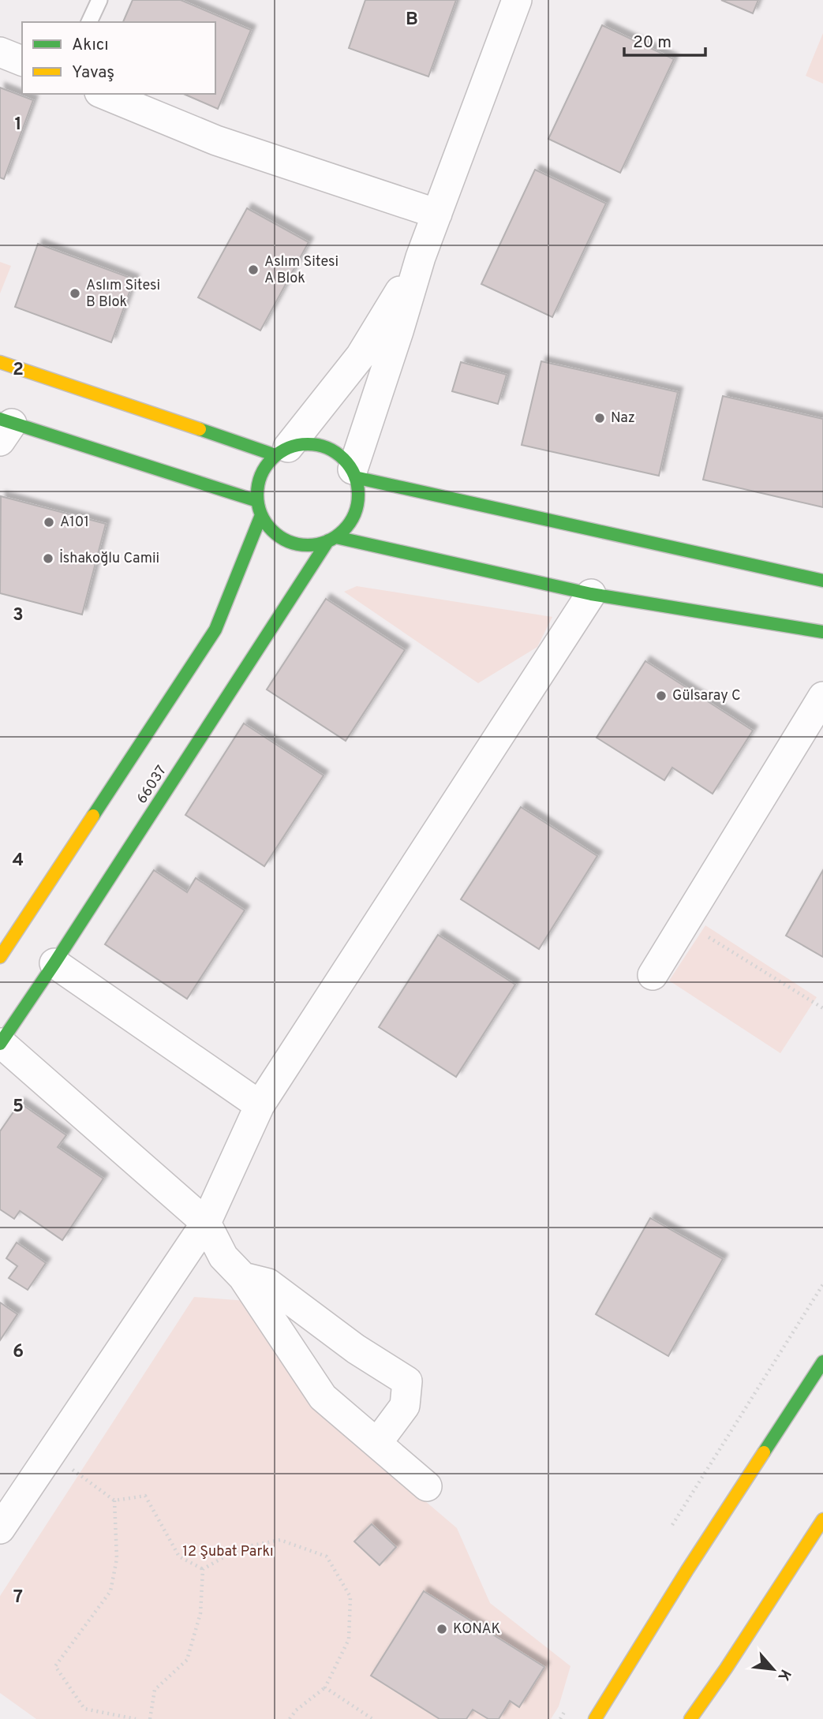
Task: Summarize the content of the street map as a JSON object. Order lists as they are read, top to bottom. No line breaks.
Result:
{"streets":{"street":["66037"]},"parks":["12 Şubat Parkı"],"places":["Aslım Sitesi A Blok","Aslım Sitesi B Blok","Naz","A101","İshakoğlu Camii","Gülsaray C","KONAK"],"legend":["Akıcı","Yavaş"],"scale_bar":"20 m","north":"bottom right","grid":{"columns":["B"],"rows":["1","2","3","4","5","6","7"]}}
